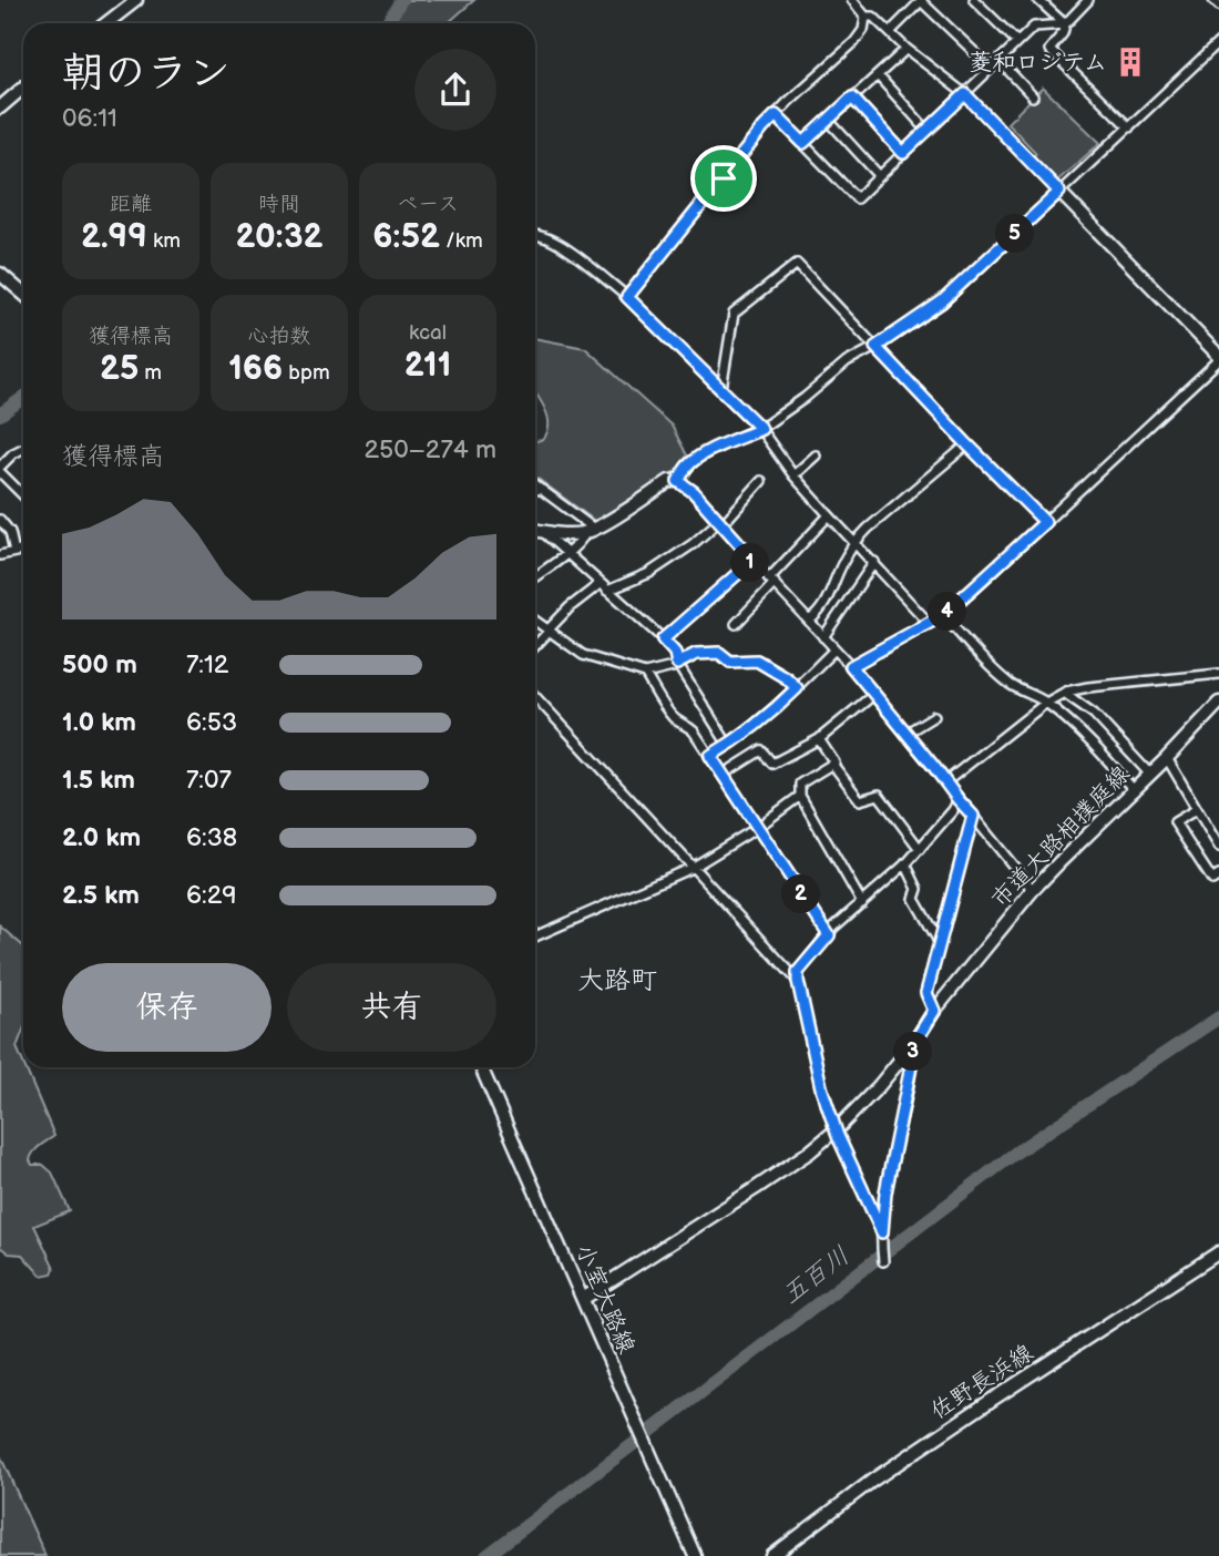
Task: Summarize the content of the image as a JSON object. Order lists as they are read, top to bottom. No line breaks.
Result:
{"streets":{"street":["市道大路相撲庭線","小室大路線","佐野長浜線"]},"crossings":[["市道大路相撲庭線","小室大路線"]],"districts":["大路町"],"water":["五百川"],"places":{"building":["菱和ロジテム"]},"page":{"heading":["朝のラン","06:11"],"stats":[["距離","2.99 km"],["時間","20:32"],["ペース","6:52 /km"],["獲得標高","25 m"],["心拍数","166 bpm"],["kcal","211"]],"pins":["5","1","4","2","3"],"chart":["獲得標高","250–274 m"],"list":[{"name":"500 m","note":"7:12"},{"name":"1.0 km","note":"6:53"},{"name":"1.5 km","note":"7:07"},{"name":"2.0 km","note":"6:38"},{"name":"2.5 km","note":"6:29"}],"buttons":["保存","共有"]}}
